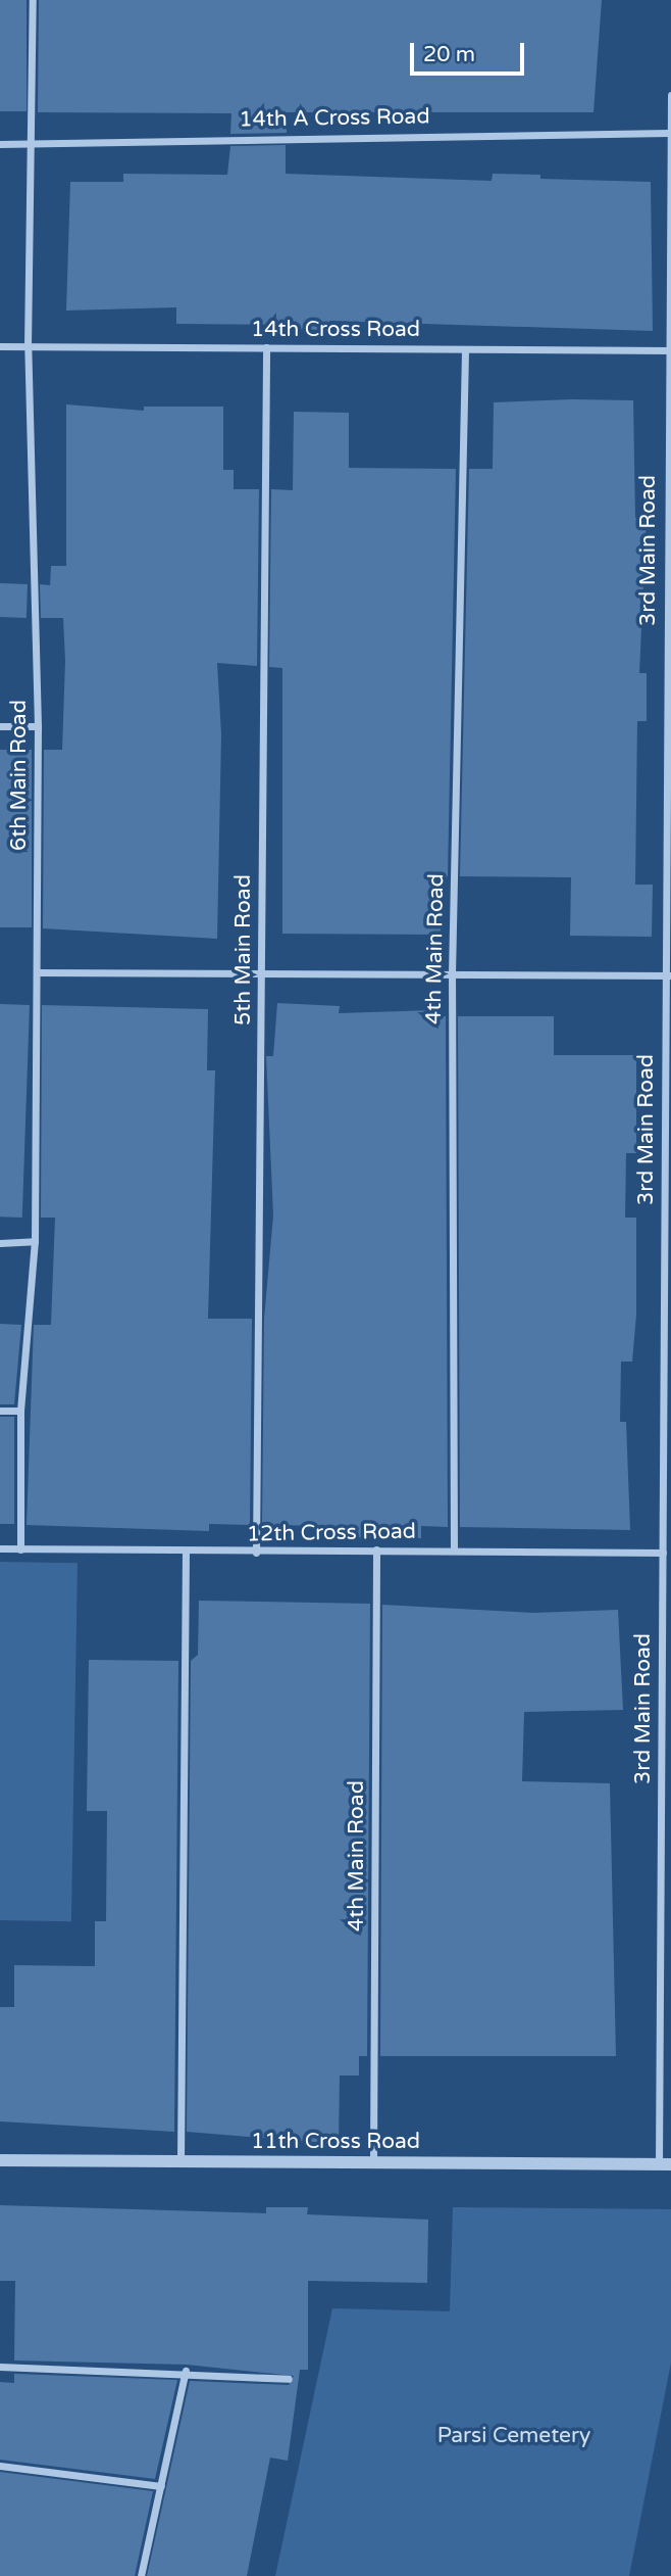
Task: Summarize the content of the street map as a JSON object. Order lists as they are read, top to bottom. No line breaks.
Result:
{"streets":{"street":["14th A Cross Road","14th Cross Road","3rd Main Road","6th Main Road","4th Main Road","5th Main Road","12th Cross Road","11th Cross Road"]},"crossings":[["14th A Cross Road","3rd Main Road"],["14th A Cross Road","6th Main Road"],["14th Cross Road","3rd Main Road"],["14th Cross Road","6th Main Road"],["14th Cross Road","4th Main Road"],["14th Cross Road","5th Main Road"],["3rd Main Road","12th Cross Road"],["3rd Main Road","11th Cross Road"],["6th Main Road","12th Cross Road"],["4th Main Road","12th Cross Road"],["4th Main Road","11th Cross Road"],["5th Main Road","12th Cross Road"]],"parks":["Parsi Cemetery"],"scale_bar":"20 m"}
